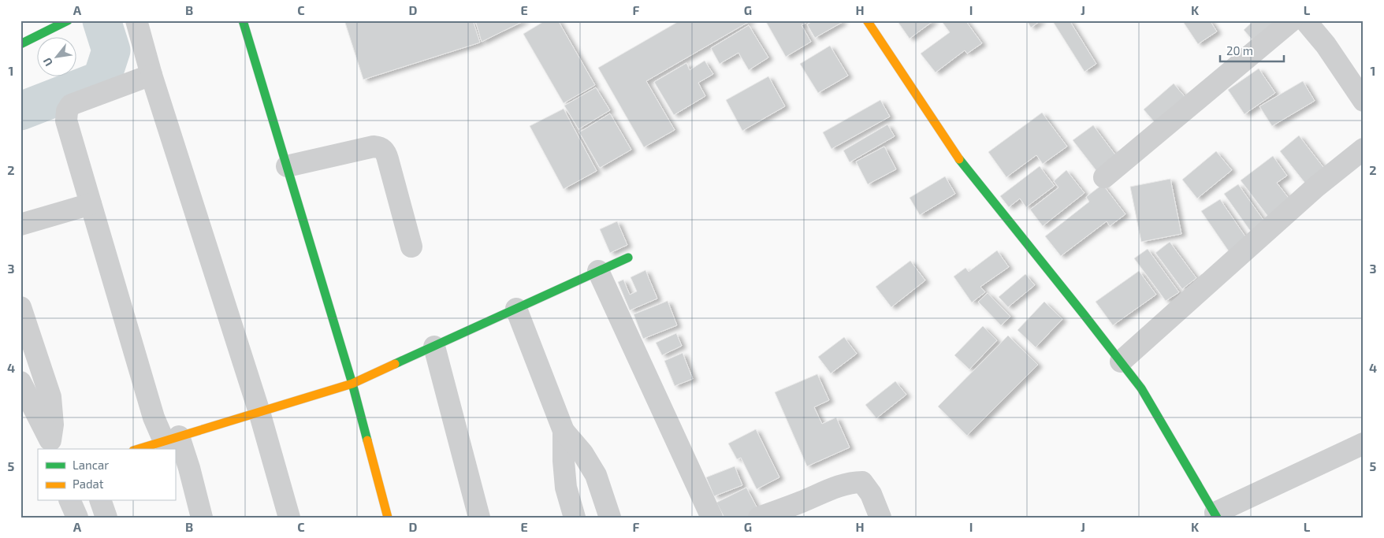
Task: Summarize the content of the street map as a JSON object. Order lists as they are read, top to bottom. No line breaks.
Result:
{"legend":["Lancar","Padat"],"scale_bar":"20 m","north":"bottom left","grid":{"columns":["A","B","C","D","E","F","G","H","I","J","K","L"],"rows":["1","2","3","4","5"]}}
